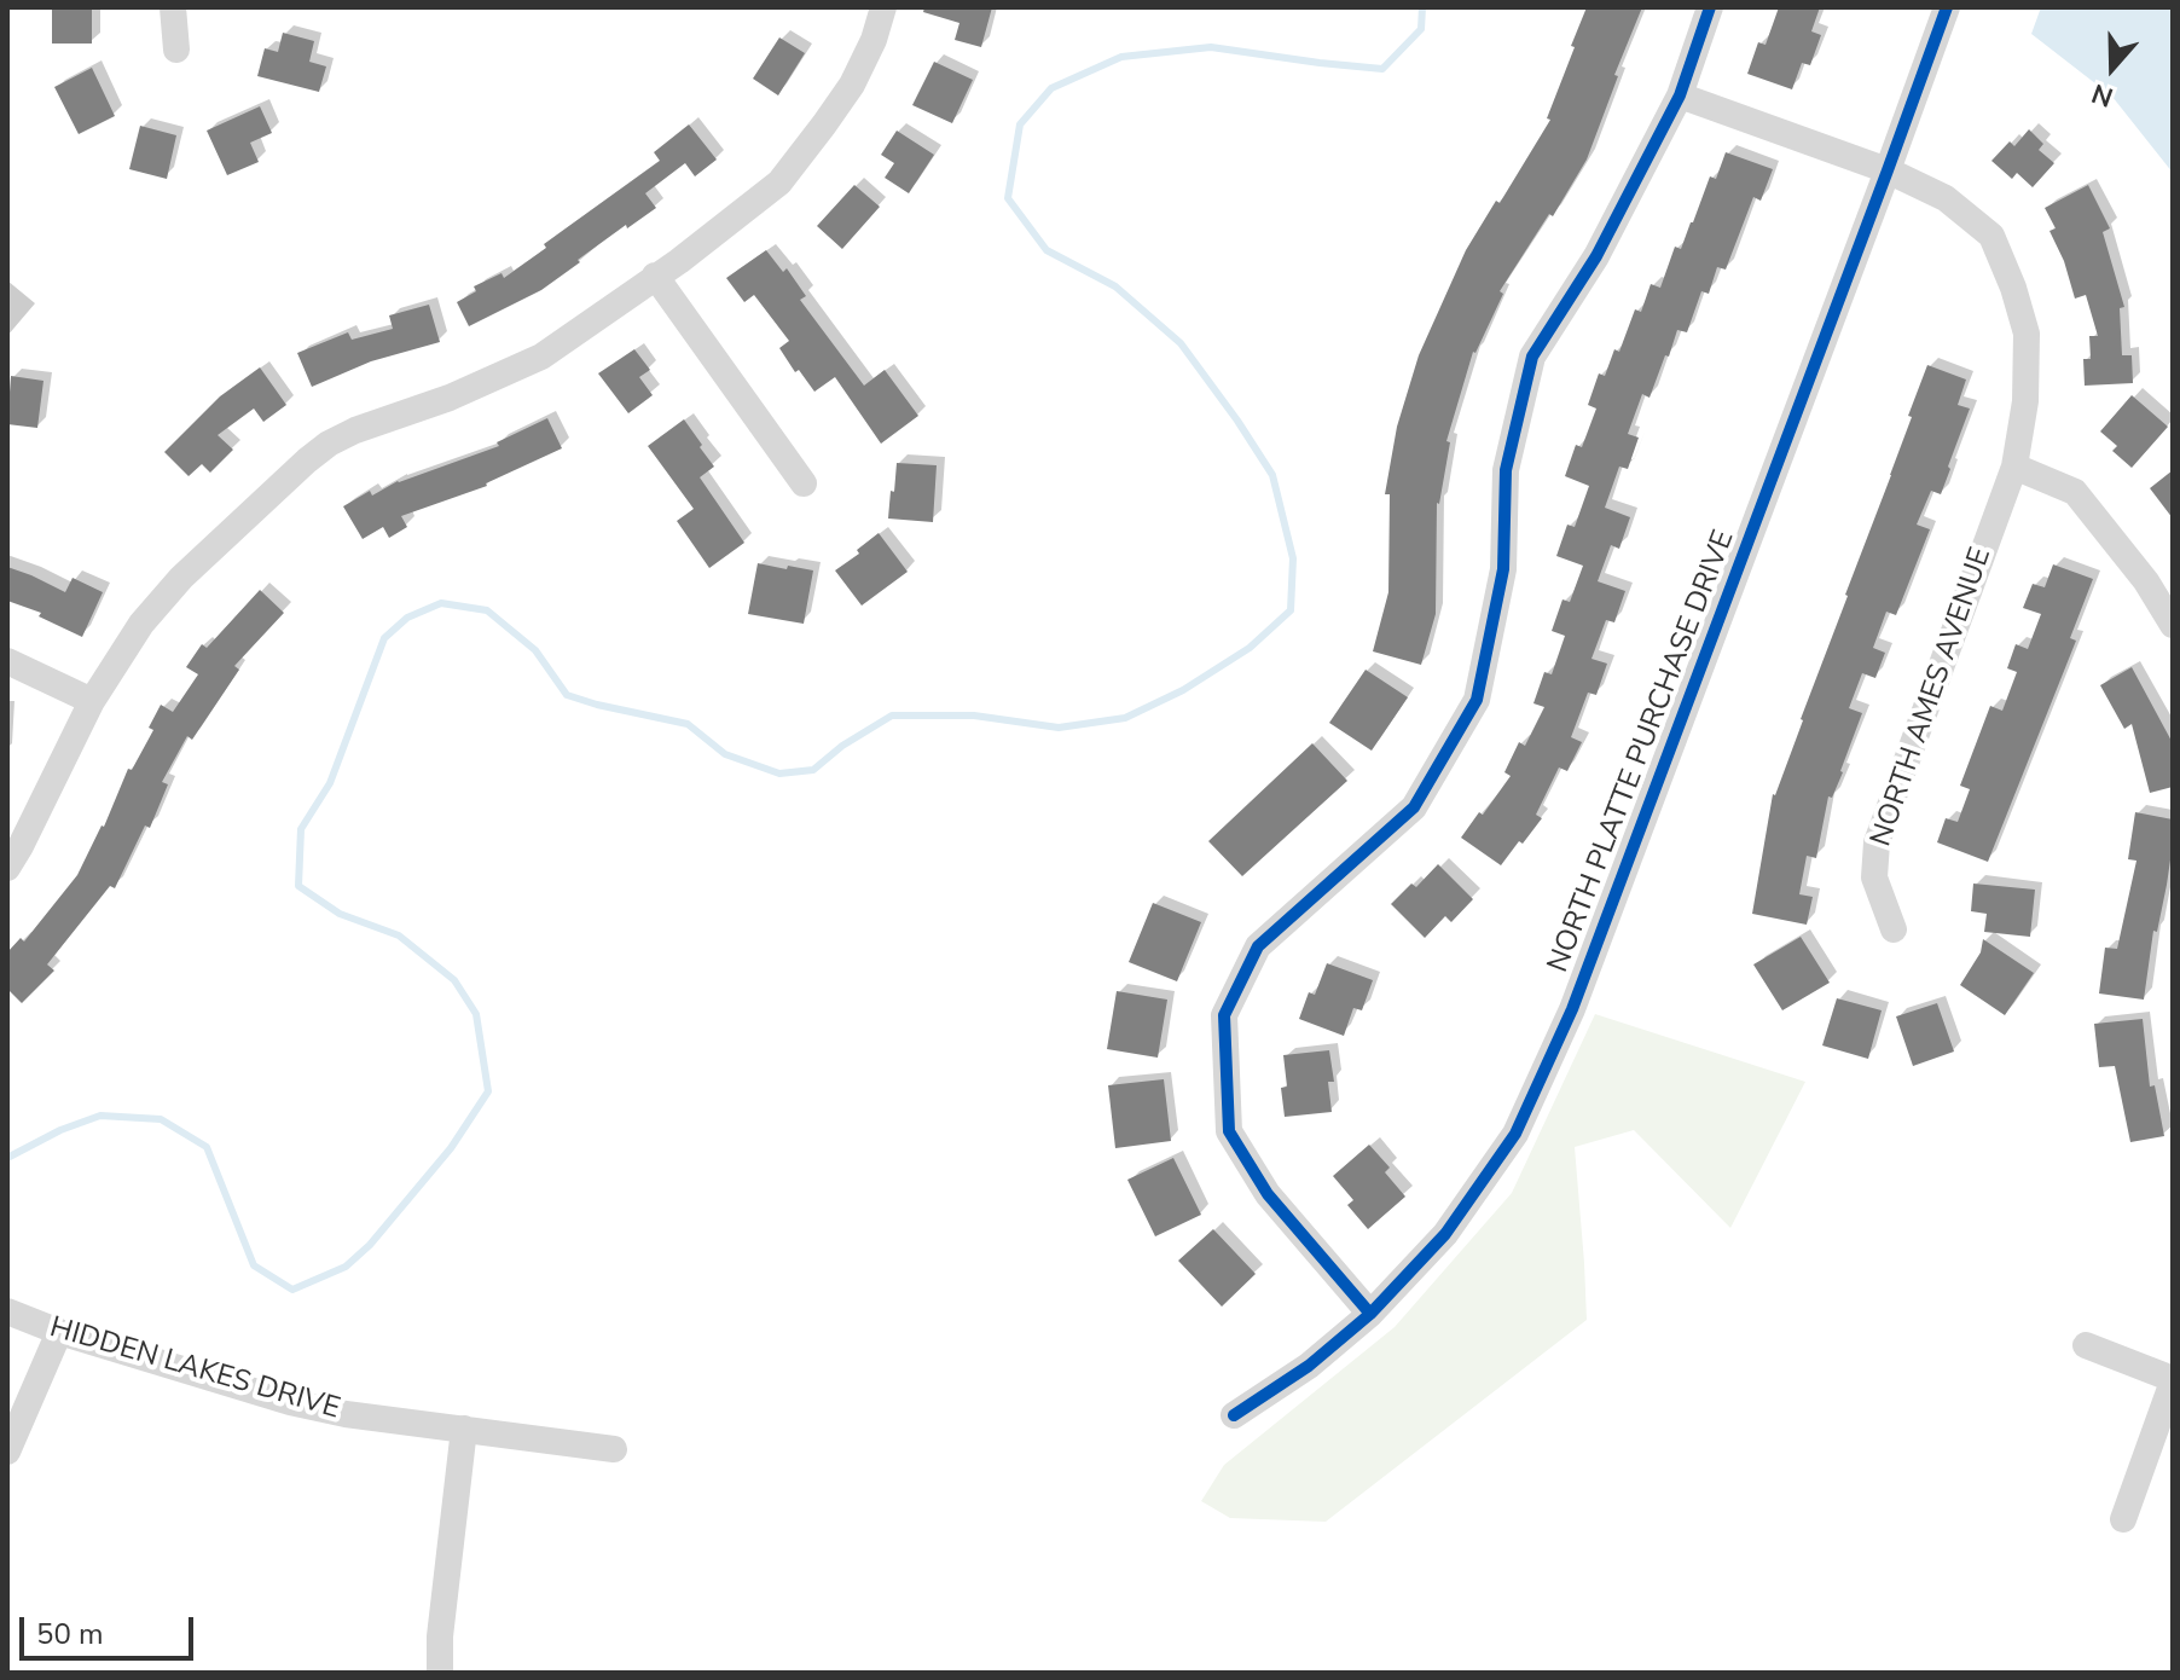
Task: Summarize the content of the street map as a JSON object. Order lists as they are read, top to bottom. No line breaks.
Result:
{"streets":{"street":["NORTH AMES AVENUE","NORTH PLATTE PURCHASE DRIVE","HIDDEN LAKES DRIVE"]},"crossings":[["NORTH AMES AVENUE","NORTH PLATTE PURCHASE DRIVE"]],"scale_bar":"50 m","north":"bottom"}
